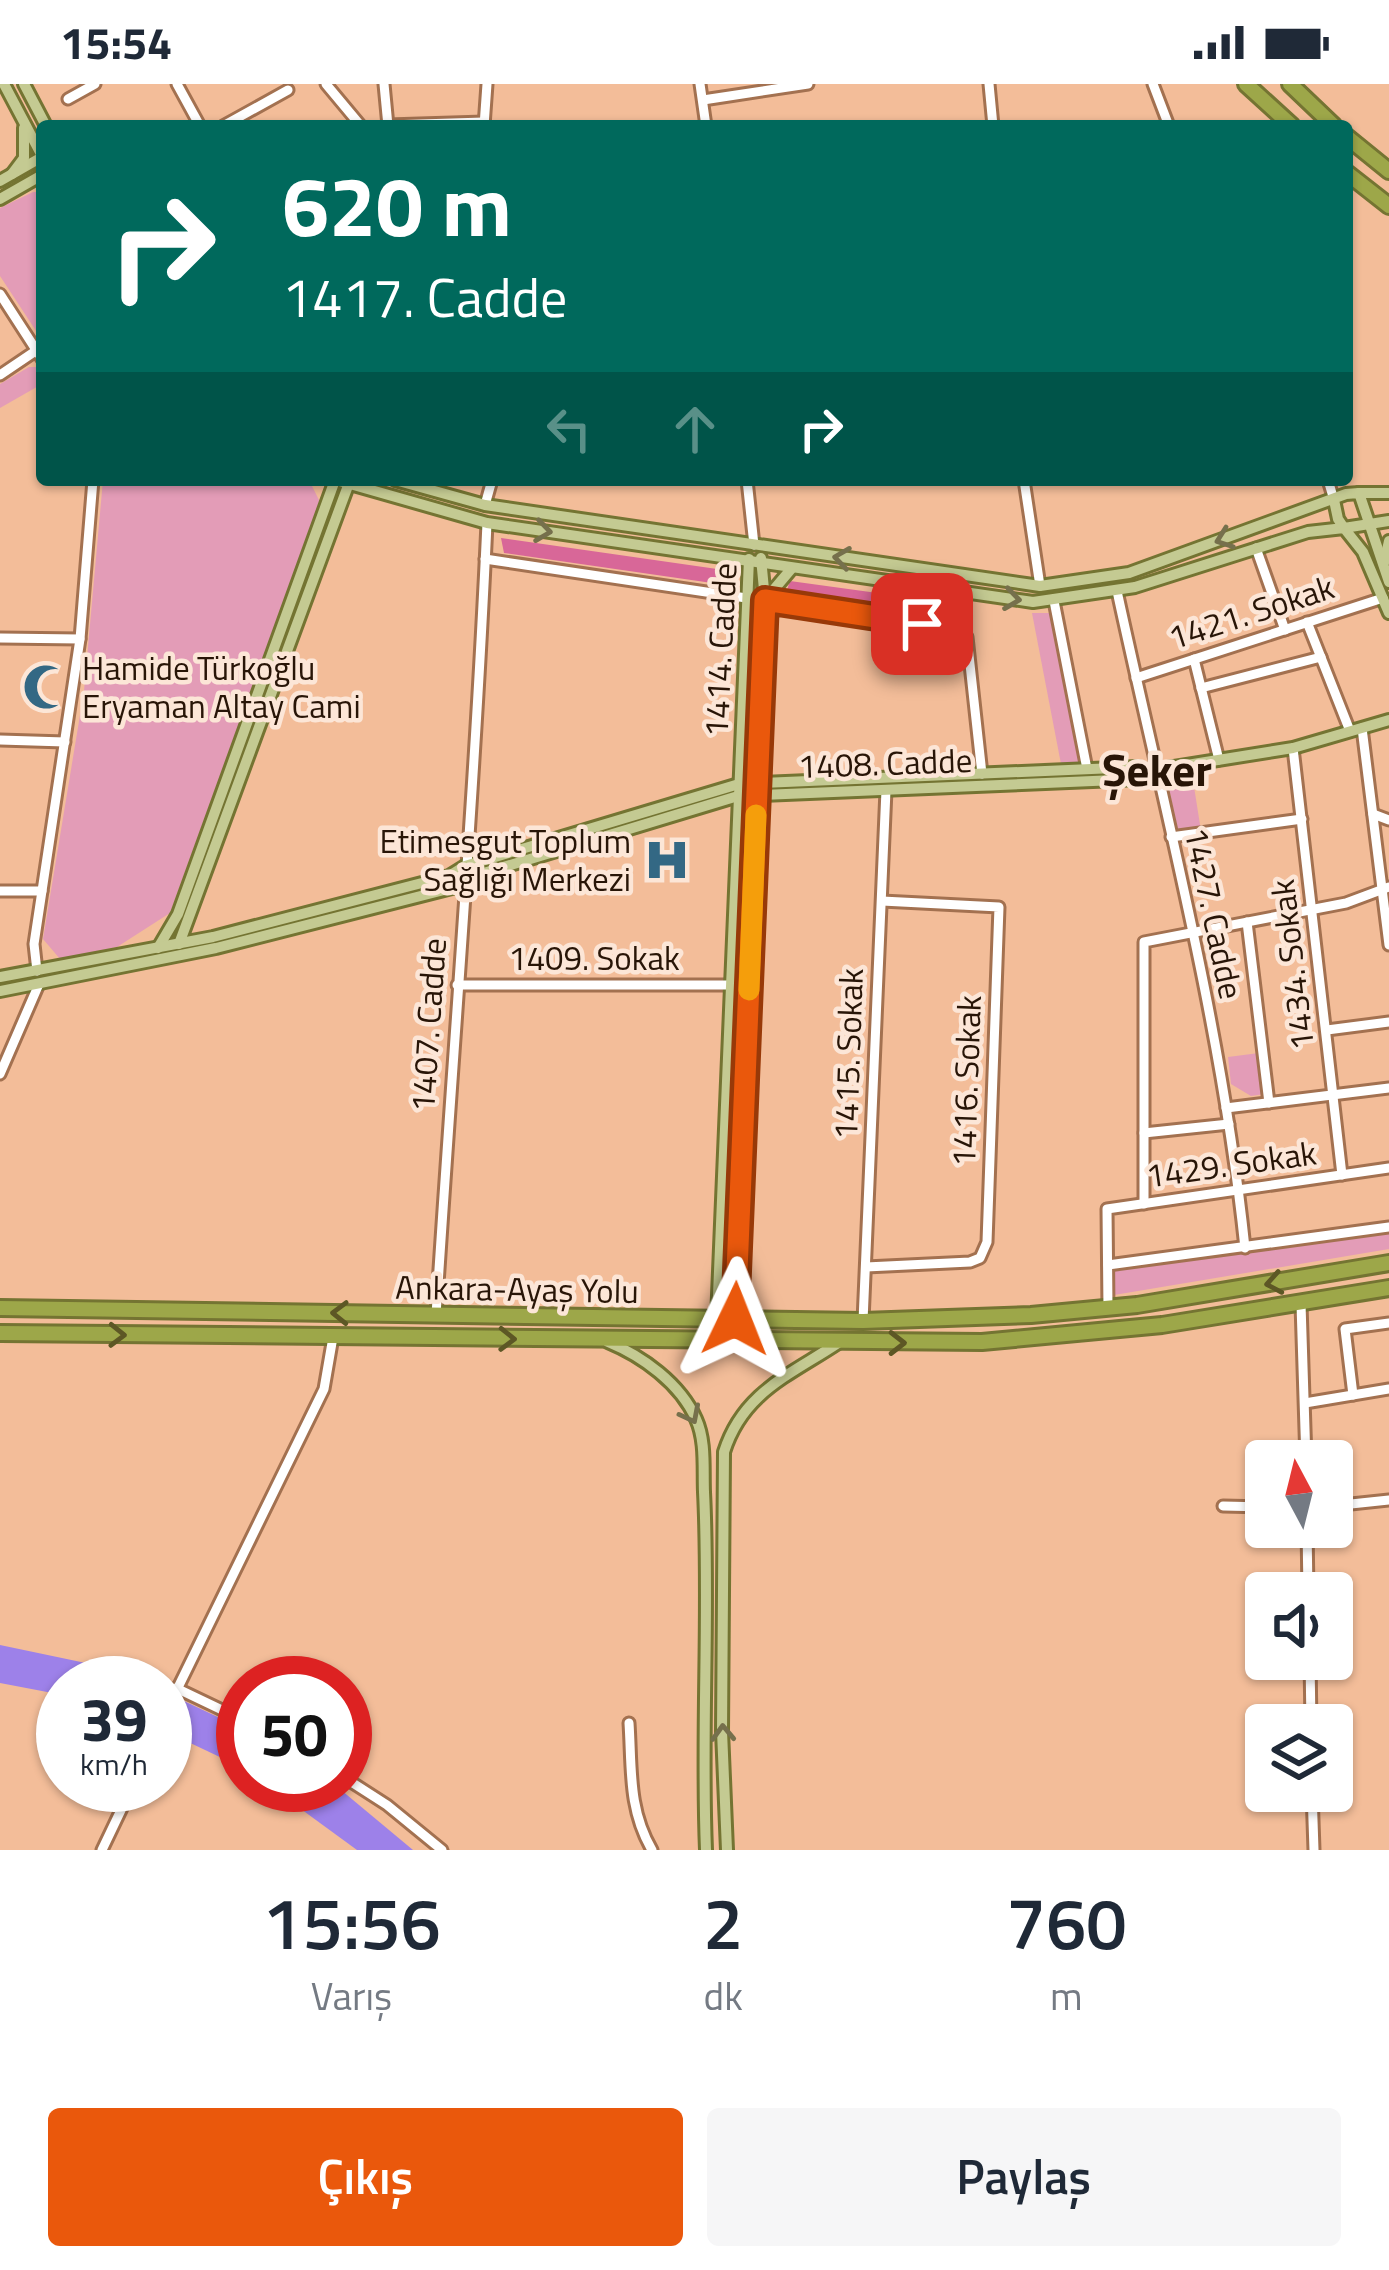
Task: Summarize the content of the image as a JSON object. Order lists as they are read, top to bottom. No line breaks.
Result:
{"streets":{"highway":["Ankara-Ayaş Yolu"],"main road":["1414. Cadde","1408. Cadde"],"street":["1421. Sokak","1427. Cadde","1409. Sokak","1434. Sokak","1407. Cadde","1415. Sokak","1416. Sokak","1429. Sokak"]},"crossings":[["1421. Sokak","1427. Cadde"],["1414. Cadde","1408. Cadde"],["1414. Cadde","1409. Sokak"],["1414. Cadde","Ankara-Ayaş Yolu"],["1408. Cadde","1427. Cadde"],["1408. Cadde","1434. Sokak"],["1408. Cadde","1407. Cadde"],["1408. Cadde","1415. Sokak"],["1427. Cadde","1429. Sokak"],["1409. Sokak","1407. Cadde"],["1434. Sokak","1429. Sokak"],["1407. Cadde","Ankara-Ayaş Yolu"],["1415. Sokak","1416. Sokak"],["1415. Sokak","Ankara-Ayaş Yolu"],["1429. Sokak","Ankara-Ayaş Yolu"]],"districts":["Şeker"],"places":{"mosque":["Hamide Türkoğlu Eryaman Altay Cami"],"hospital":["Etimesgut Toplum Sağlığı Merkezi"]},"north":"top","page":{"status":"15:54","turn":["620 m","1417. Cadde"],"speed":"39 km/h","limit":"50","eta":["15:56","Varış","2","dk","760","m"],"buttons":["Çıkış","Paylaş"]}}
